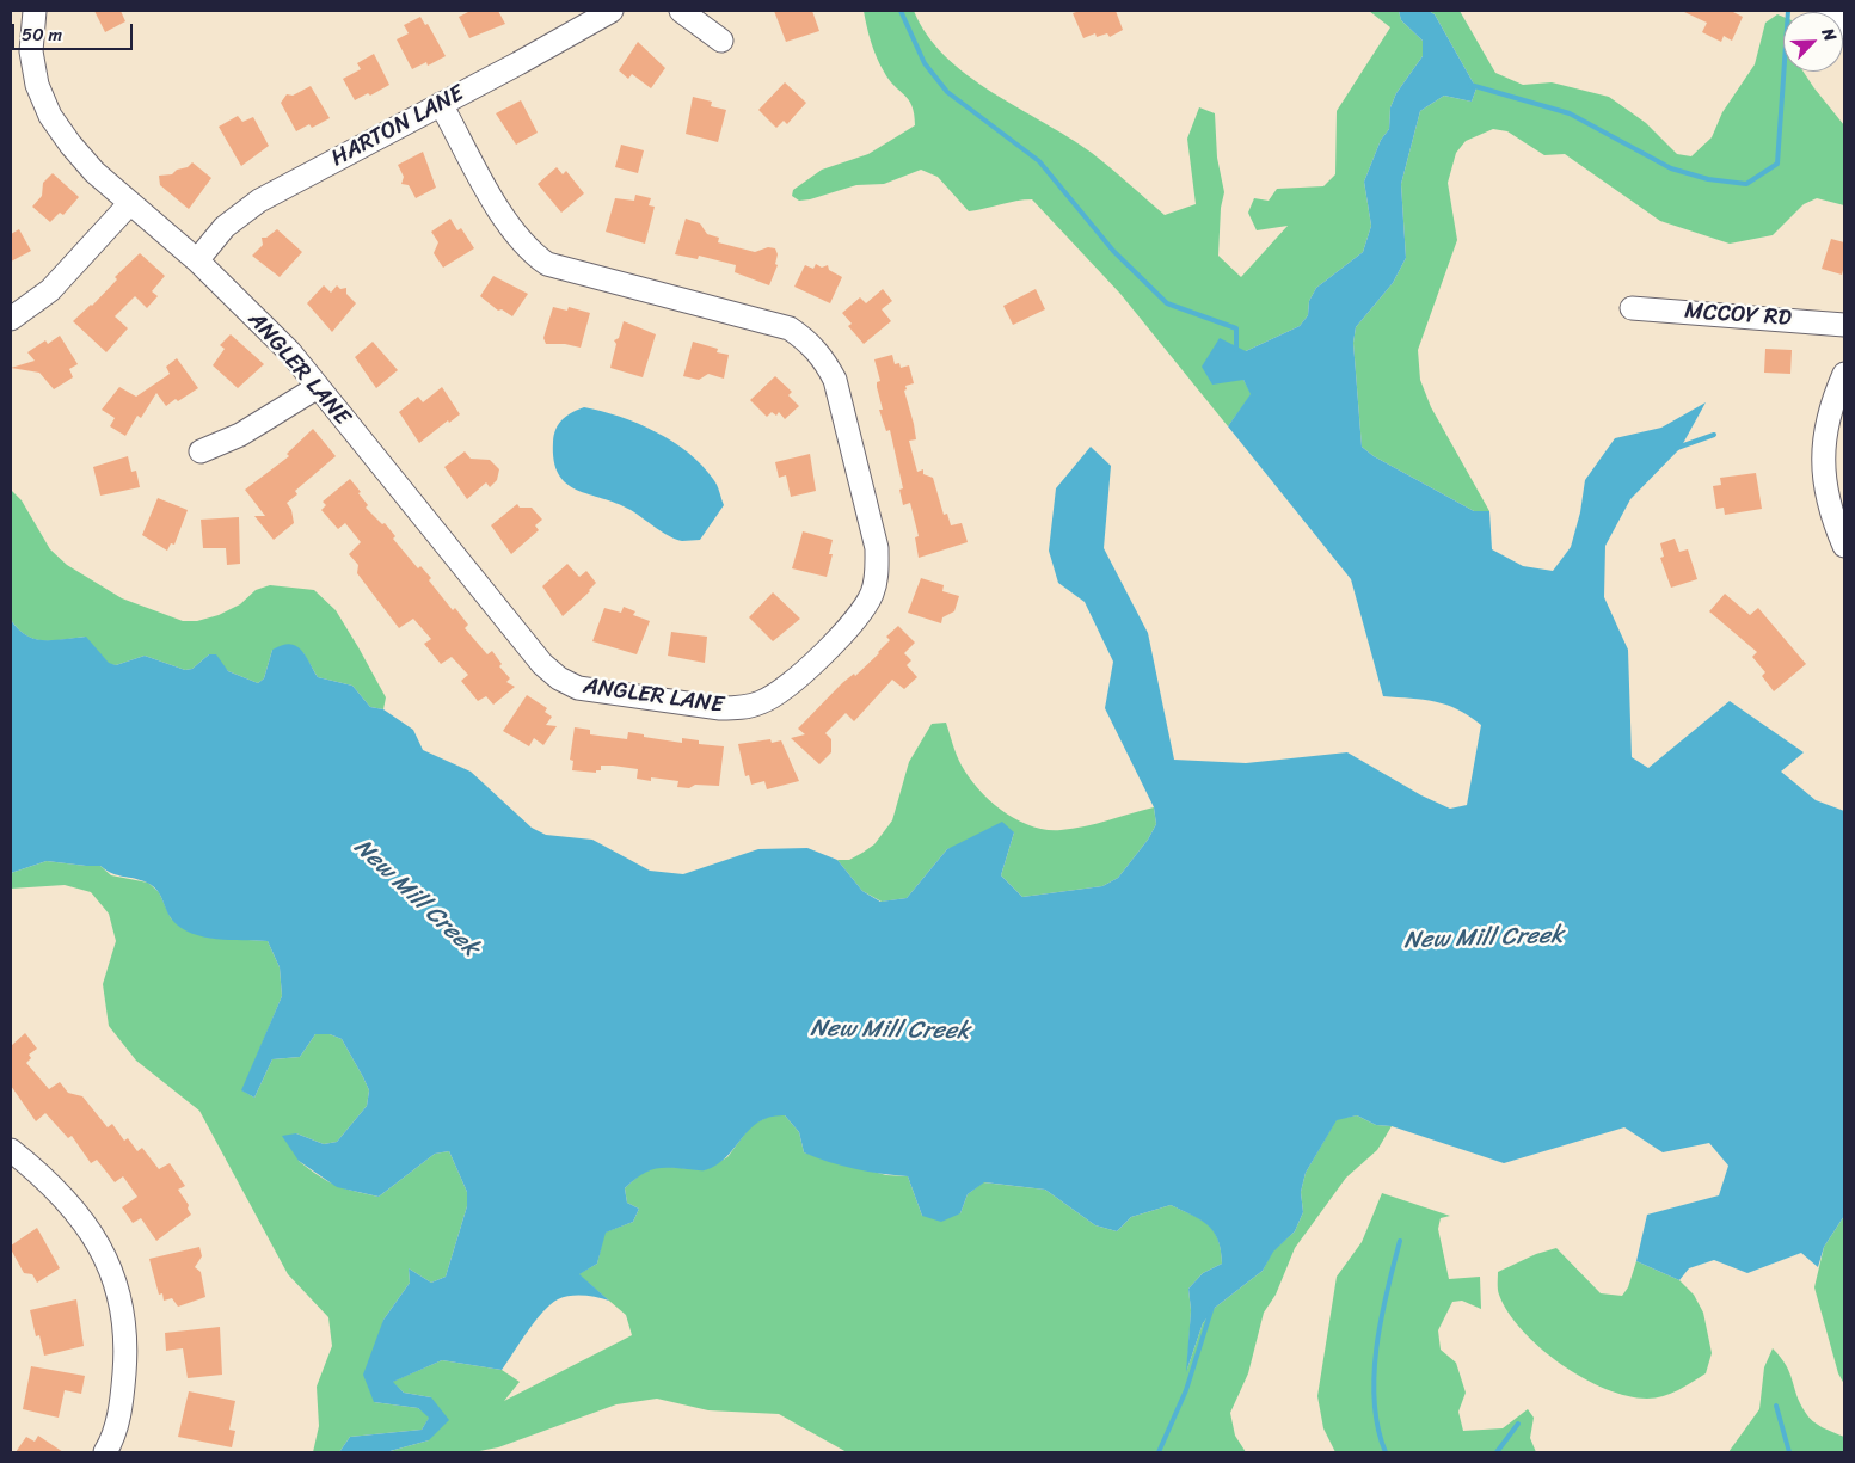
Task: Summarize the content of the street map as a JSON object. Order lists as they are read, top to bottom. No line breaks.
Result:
{"streets":{"street":["HARTON LANE","MCCOY RD","ANGLER LANE"]},"crossings":[["HARTON LANE","ANGLER LANE"]],"water":["New Mill Creek"],"scale_bar":"50 m","north":"top right"}
